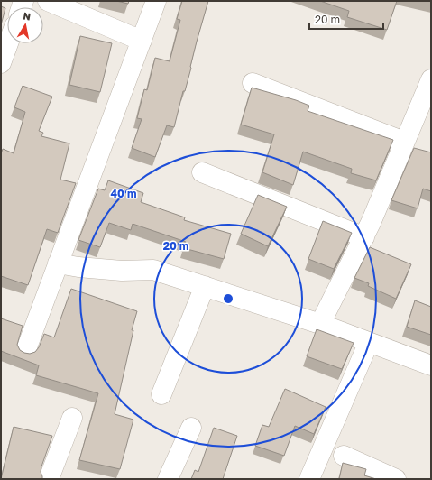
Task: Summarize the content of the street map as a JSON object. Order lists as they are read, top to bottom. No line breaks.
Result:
{"scale_bar":"20 m","north":"top","rings":["40 m","20 m"]}
